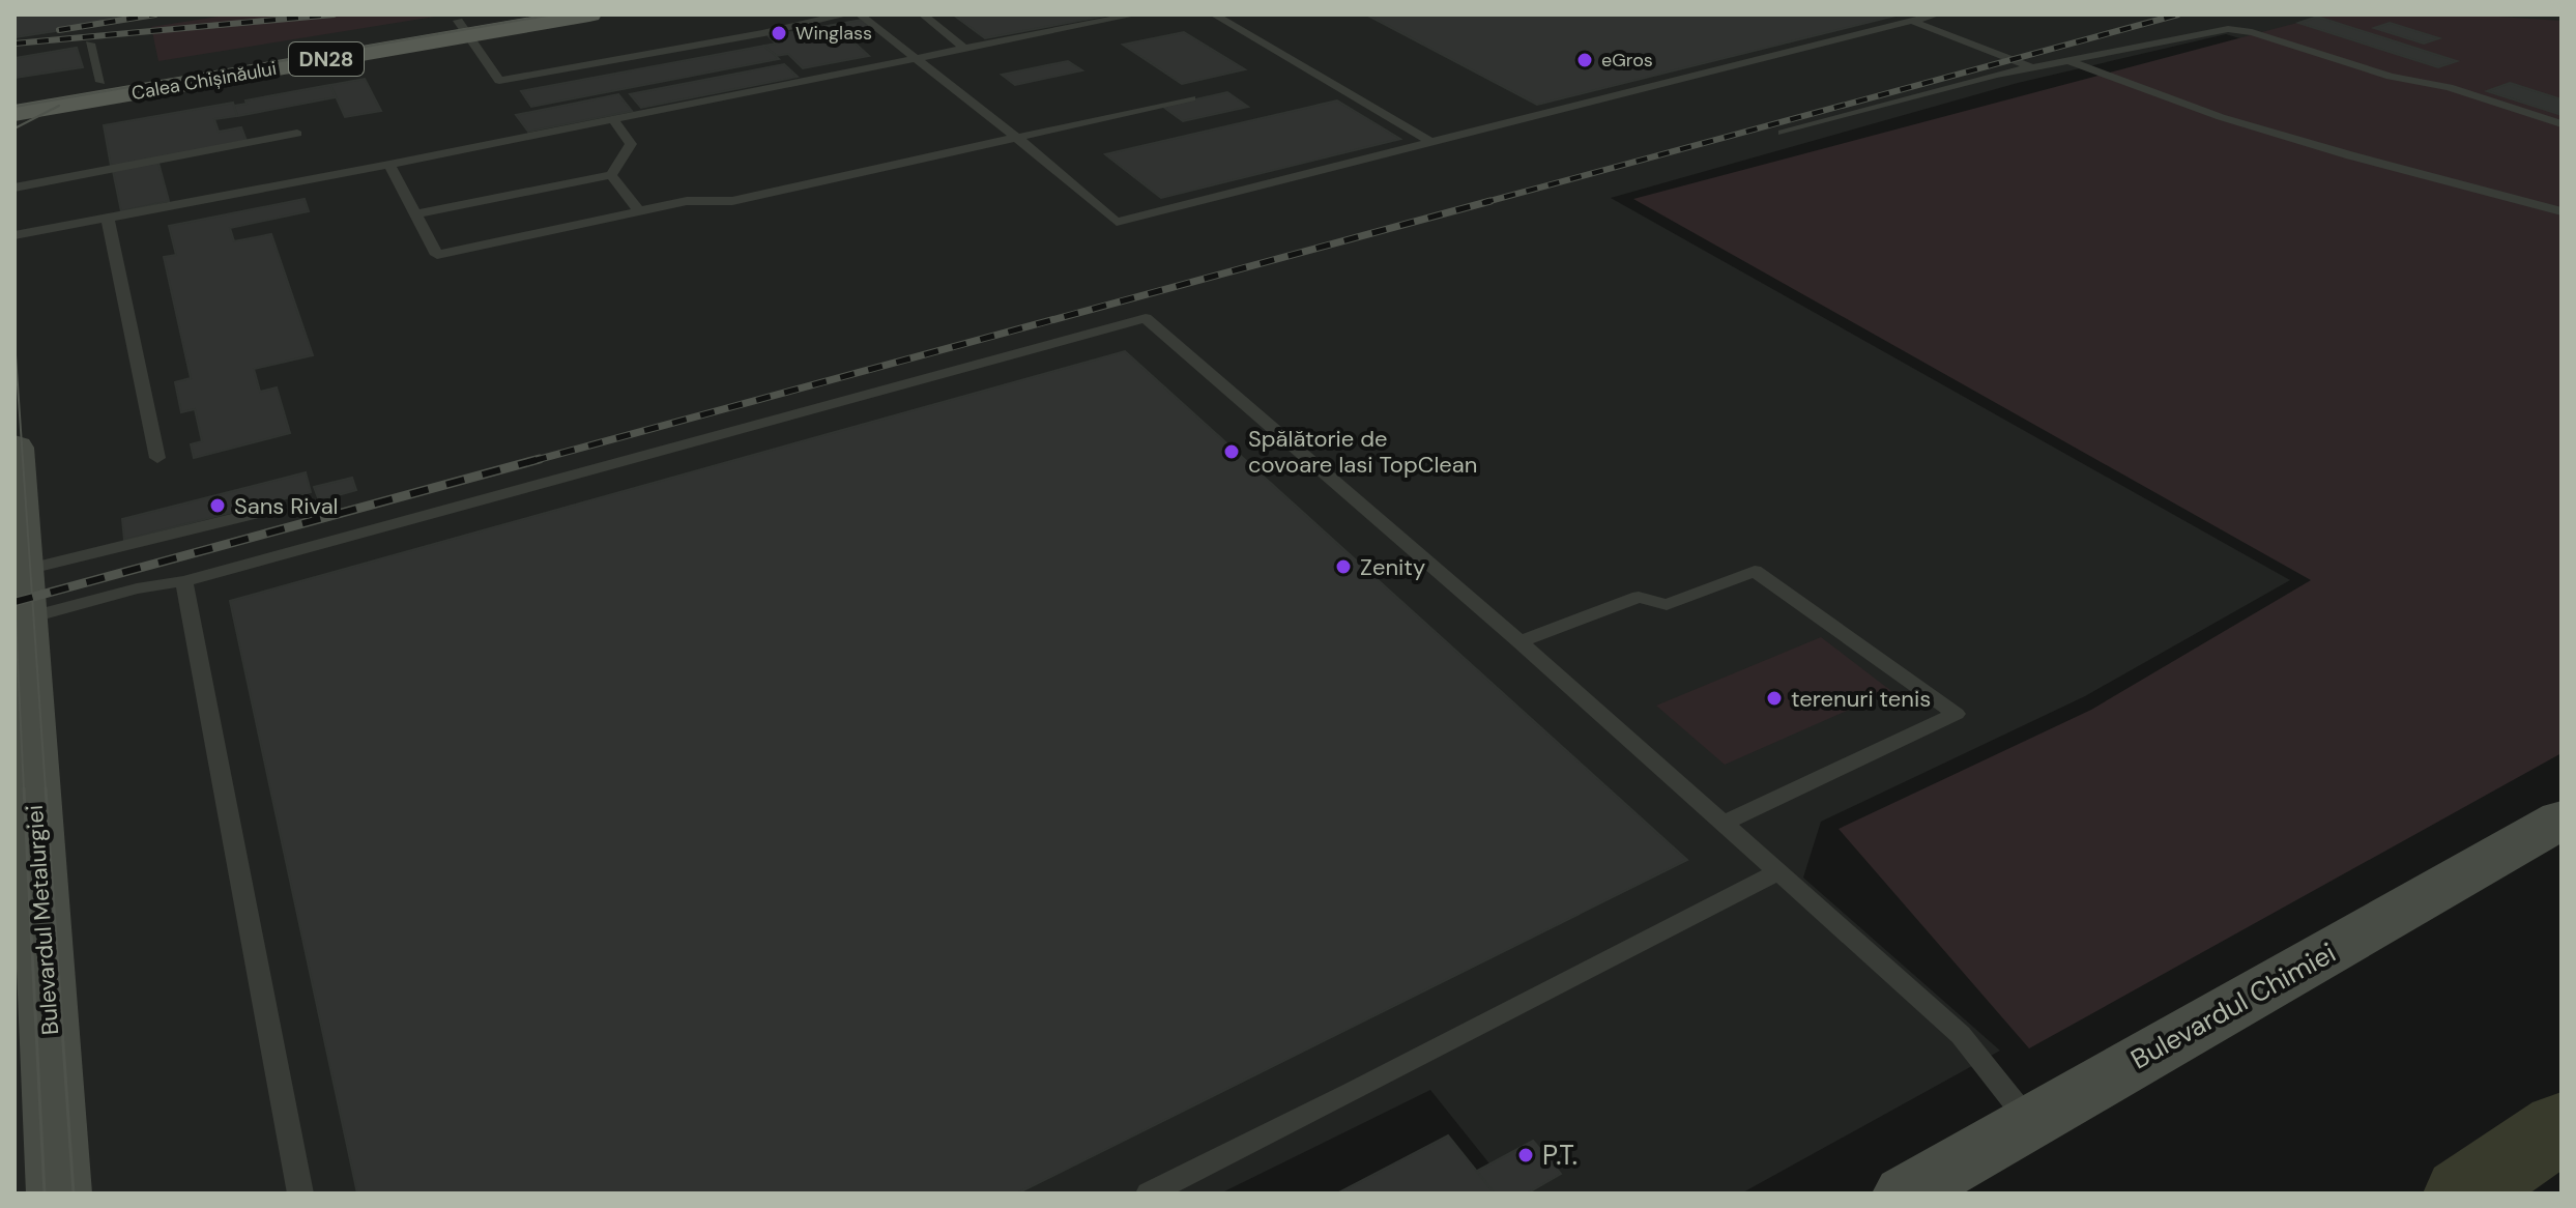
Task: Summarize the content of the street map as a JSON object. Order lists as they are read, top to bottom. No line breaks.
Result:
{"streets":{"main road":["DN28","Calea Chișinăului","Bulevardul Metalurgiei","Bulevardul Chimiei"]},"places":["Winglass","eGros","Spălătorie de covoare Iasi TopClean","Sans Rival","Zenity","terenuri tenis","P.T."]}
